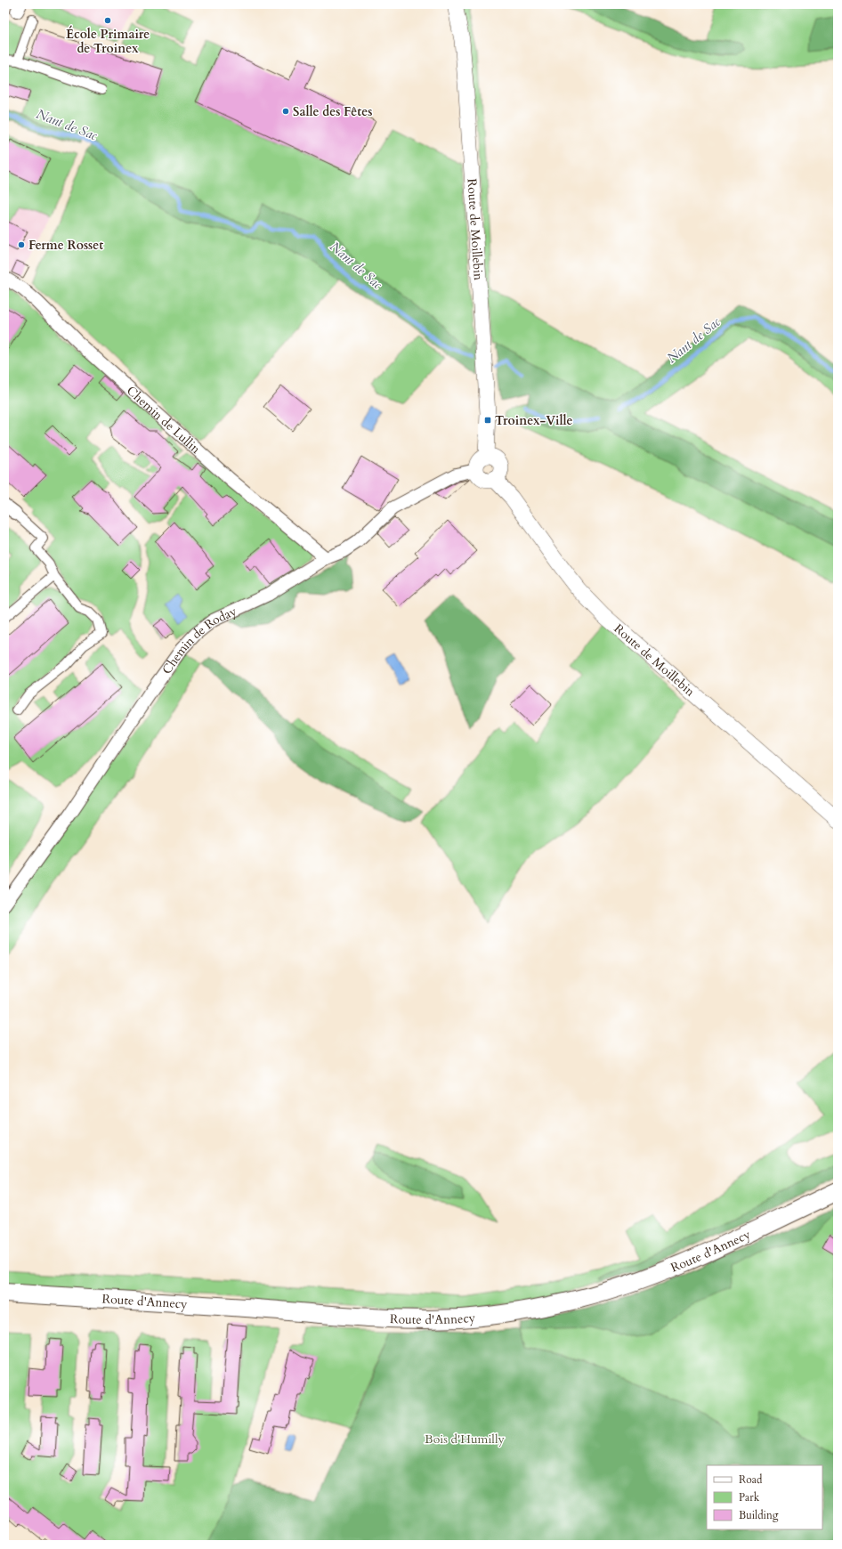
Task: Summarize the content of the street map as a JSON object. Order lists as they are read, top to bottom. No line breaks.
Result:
{"streets":{"main road":["Route d'Annecy"],"street":["Route de Moillebin","Chemin de Lullin","Chemin de Roday"]},"crossings":[["Route de Moillebin","Chemin de Roday"],["Chemin de Lullin","Chemin de Roday"]],"water":["Nant de Sac"],"parks":["Bois d'Humilly"],"places":{"other":["École Primaire de Troinex","Salle des Fêtes","Ferme Rosset"],"transit":["Troinex-Ville"]},"legend":["Road","Park","Building"]}
